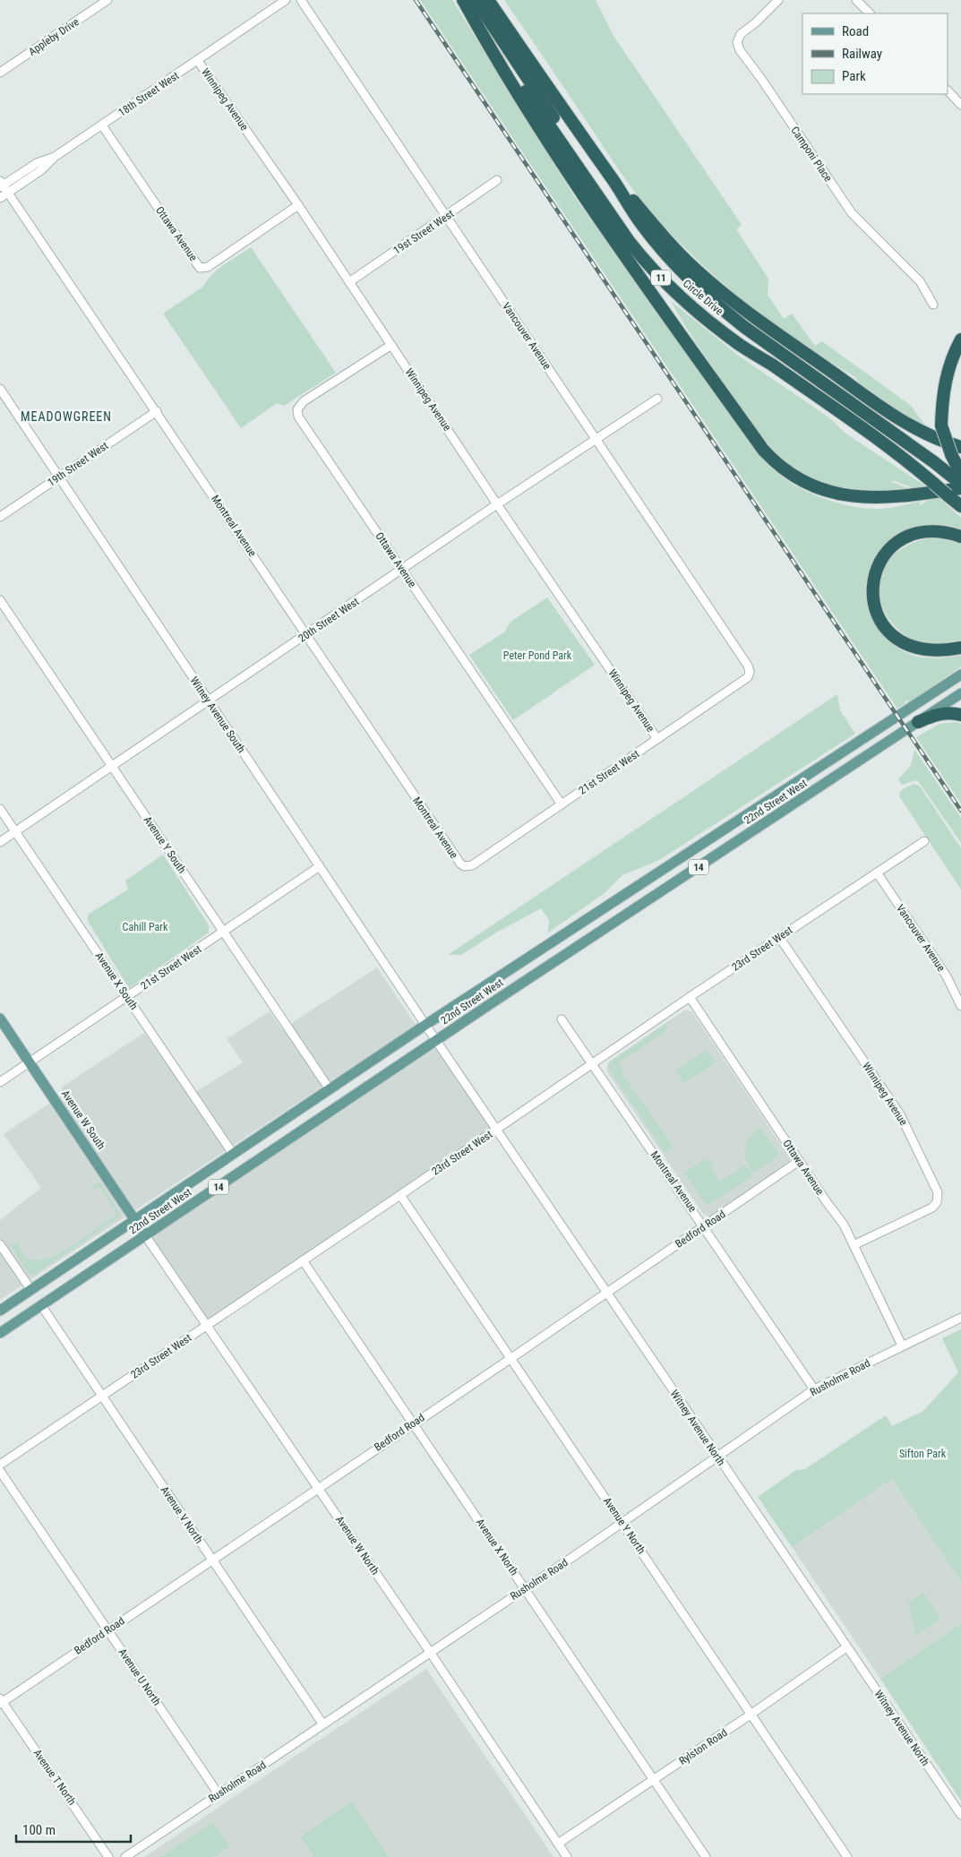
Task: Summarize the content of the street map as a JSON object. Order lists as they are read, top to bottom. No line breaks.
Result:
{"streets":{"highway":["11","Circle Drive"],"main road":["22nd Street West","14","Avenue W South"],"street":["Appleby Drive","18th Street West","Winnipeg Avenue","Camponi Place","19st Street West","Ottawa Avenue","Vancouver Avenue","19th Street West","Montreal Avenue","20th Street West","Witney Avenue South","21st Street West","Avenue Y South","23rd Street West","Avenue X South","Bedford Road","Rusholme Road","Witney Avenue North","Avenue V North","Avenue Y North","Avenue W North","Avenue X North","Avenue U North","Rylston Road","Avenue T North"]},"crossings":[["18th Street West","Winnipeg Avenue"],["18th Street West","Ottawa Avenue"],["Winnipeg Avenue","19st Street West"],["Winnipeg Avenue","Ottawa Avenue"],["Winnipeg Avenue","20th Street West"],["Winnipeg Avenue","21st Street West"],["Winnipeg Avenue","23rd Street West"],["19st Street West","Vancouver Avenue"],["Ottawa Avenue","20th Street West"],["Ottawa Avenue","21st Street West"],["Ottawa Avenue","23rd Street West"],["Ottawa Avenue","Bedford Road"],["Ottawa Avenue","Rusholme Road"],["Vancouver Avenue","20th Street West"],["Vancouver Avenue","21st Street West"],["Vancouver Avenue","23rd Street West"],["19th Street West","Montreal Avenue"],["19th Street West","Witney Avenue South"],["Montreal Avenue","20th Street West"],["Montreal Avenue","21st Street West"],["Montreal Avenue","23rd Street West"],["Montreal Avenue","Bedford Road"],["Montreal Avenue","Rusholme Road"],["20th Street West","Witney Avenue South"],["20th Street West","Avenue Y South"],["20th Street West","Avenue X South"],["Witney Avenue South","21st Street West"],["Witney Avenue South","22nd Street West"],["Witney Avenue South","Witney Avenue North"],["21st Street West","Avenue Y South"],["21st Street West","Avenue X South"],["21st Street West","Avenue W South"],["22nd Street West","Avenue Y South"],["22nd Street West","Avenue X South"],["22nd Street West","Avenue W South"],["22nd Street West","Witney Avenue North"],["22nd Street West","Avenue V North"],["22nd Street West","Avenue W North"],["23rd Street West","Witney Avenue North"],["23rd Street West","Avenue V North"],["23rd Street West","Avenue Y North"],["23rd Street West","Avenue W North"],["23rd Street West","Avenue X North"],["Avenue W South","Avenue W North"],["Bedford Road","Witney Avenue North"],["Bedford Road","Avenue V North"],["Bedford Road","Avenue Y North"],["Bedford Road","Avenue W North"],["Bedford Road","Avenue X North"],["Bedford Road","Avenue U North"],["Bedford Road","Avenue T North"],["Rusholme Road","Witney Avenue North"],["Rusholme Road","Avenue V North"],["Rusholme Road","Avenue Y North"],["Rusholme Road","Avenue W North"],["Rusholme Road","Avenue X North"],["Rusholme Road","Avenue U North"],["Witney Avenue North","Rylston Road"],["Avenue Y North","Rylston Road"],["Avenue W North","Rylston Road"],["Avenue X North","Rylston Road"]],"districts":["MEADOWGREEN"],"parks":["Peter Pond Park","Cahill Park","Sifton Park"],"legend":["Road","Railway","Park"],"scale_bar":"100 m"}
